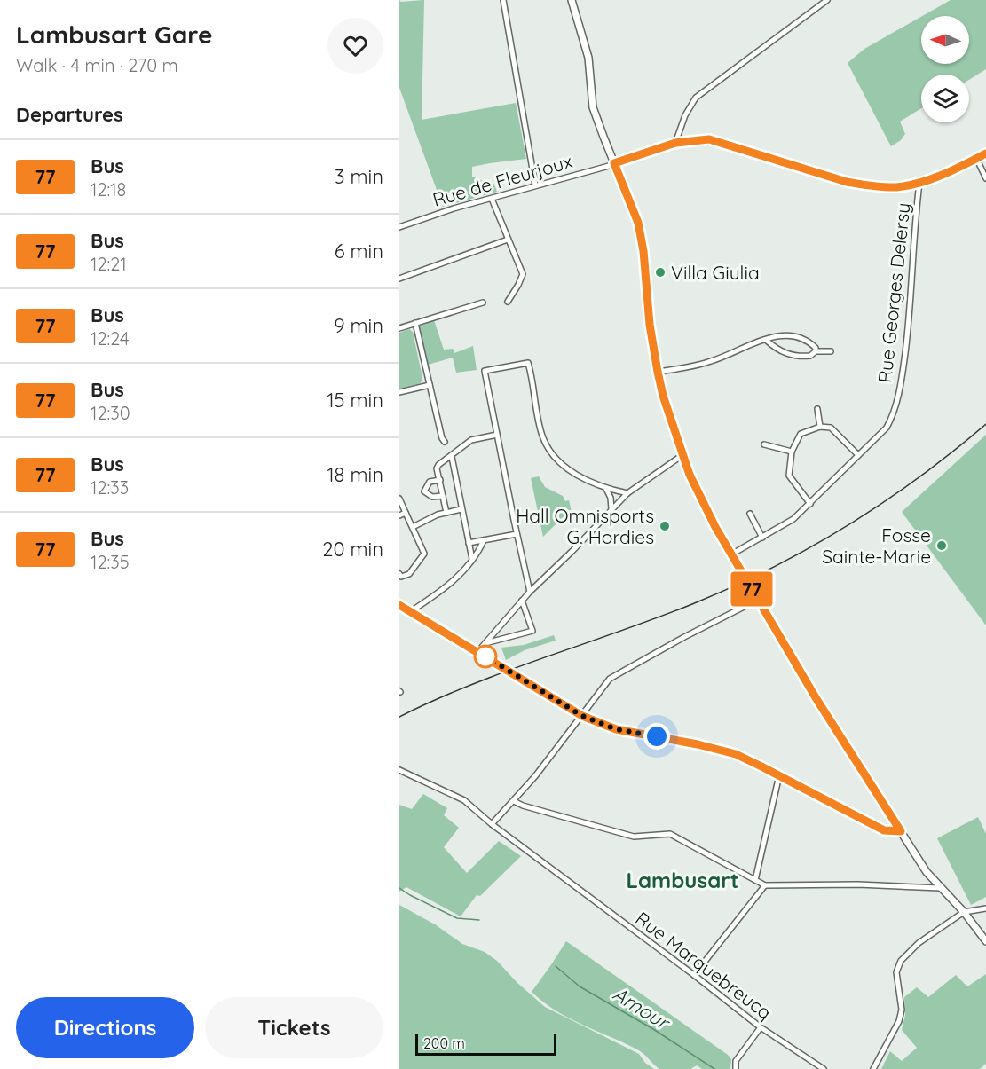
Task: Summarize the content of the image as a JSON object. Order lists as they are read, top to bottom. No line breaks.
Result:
{"streets":{"street":["Rue de Fleurjoux","Rue Georges Delersy","Rue Marquebreucq"]},"crossings":[["Rue de Fleurjoux","Rue Georges Delersy"]],"districts":["Lambusart"],"water":["Amour"],"places":["Villa Giulia","Hall Omnisports G. Hordies","Fosse Sainte-Marie"],"lines":["bus line 77"],"scale_bar":"200 m","north":"left","page":{"heading":[["Lambusart Gare","Walk · 4 min · 270 m"],"Departures"],"on_map":"77","list":[{"mark":"77","name":"Bus","note":"12:18","value":"3 min"},{"mark":"77","name":"Bus","note":"12:21","value":"6 min"},{"mark":"77","name":"Bus","note":"12:24","value":"9 min"},{"mark":"77","name":"Bus","note":"12:30","value":"15 min"},{"mark":"77","name":"Bus","note":"12:33","value":"18 min"},{"mark":"77","name":"Bus","note":"12:35","value":"20 min"}],"buttons":["Directions","Tickets"],"scale":"200 m"}}
